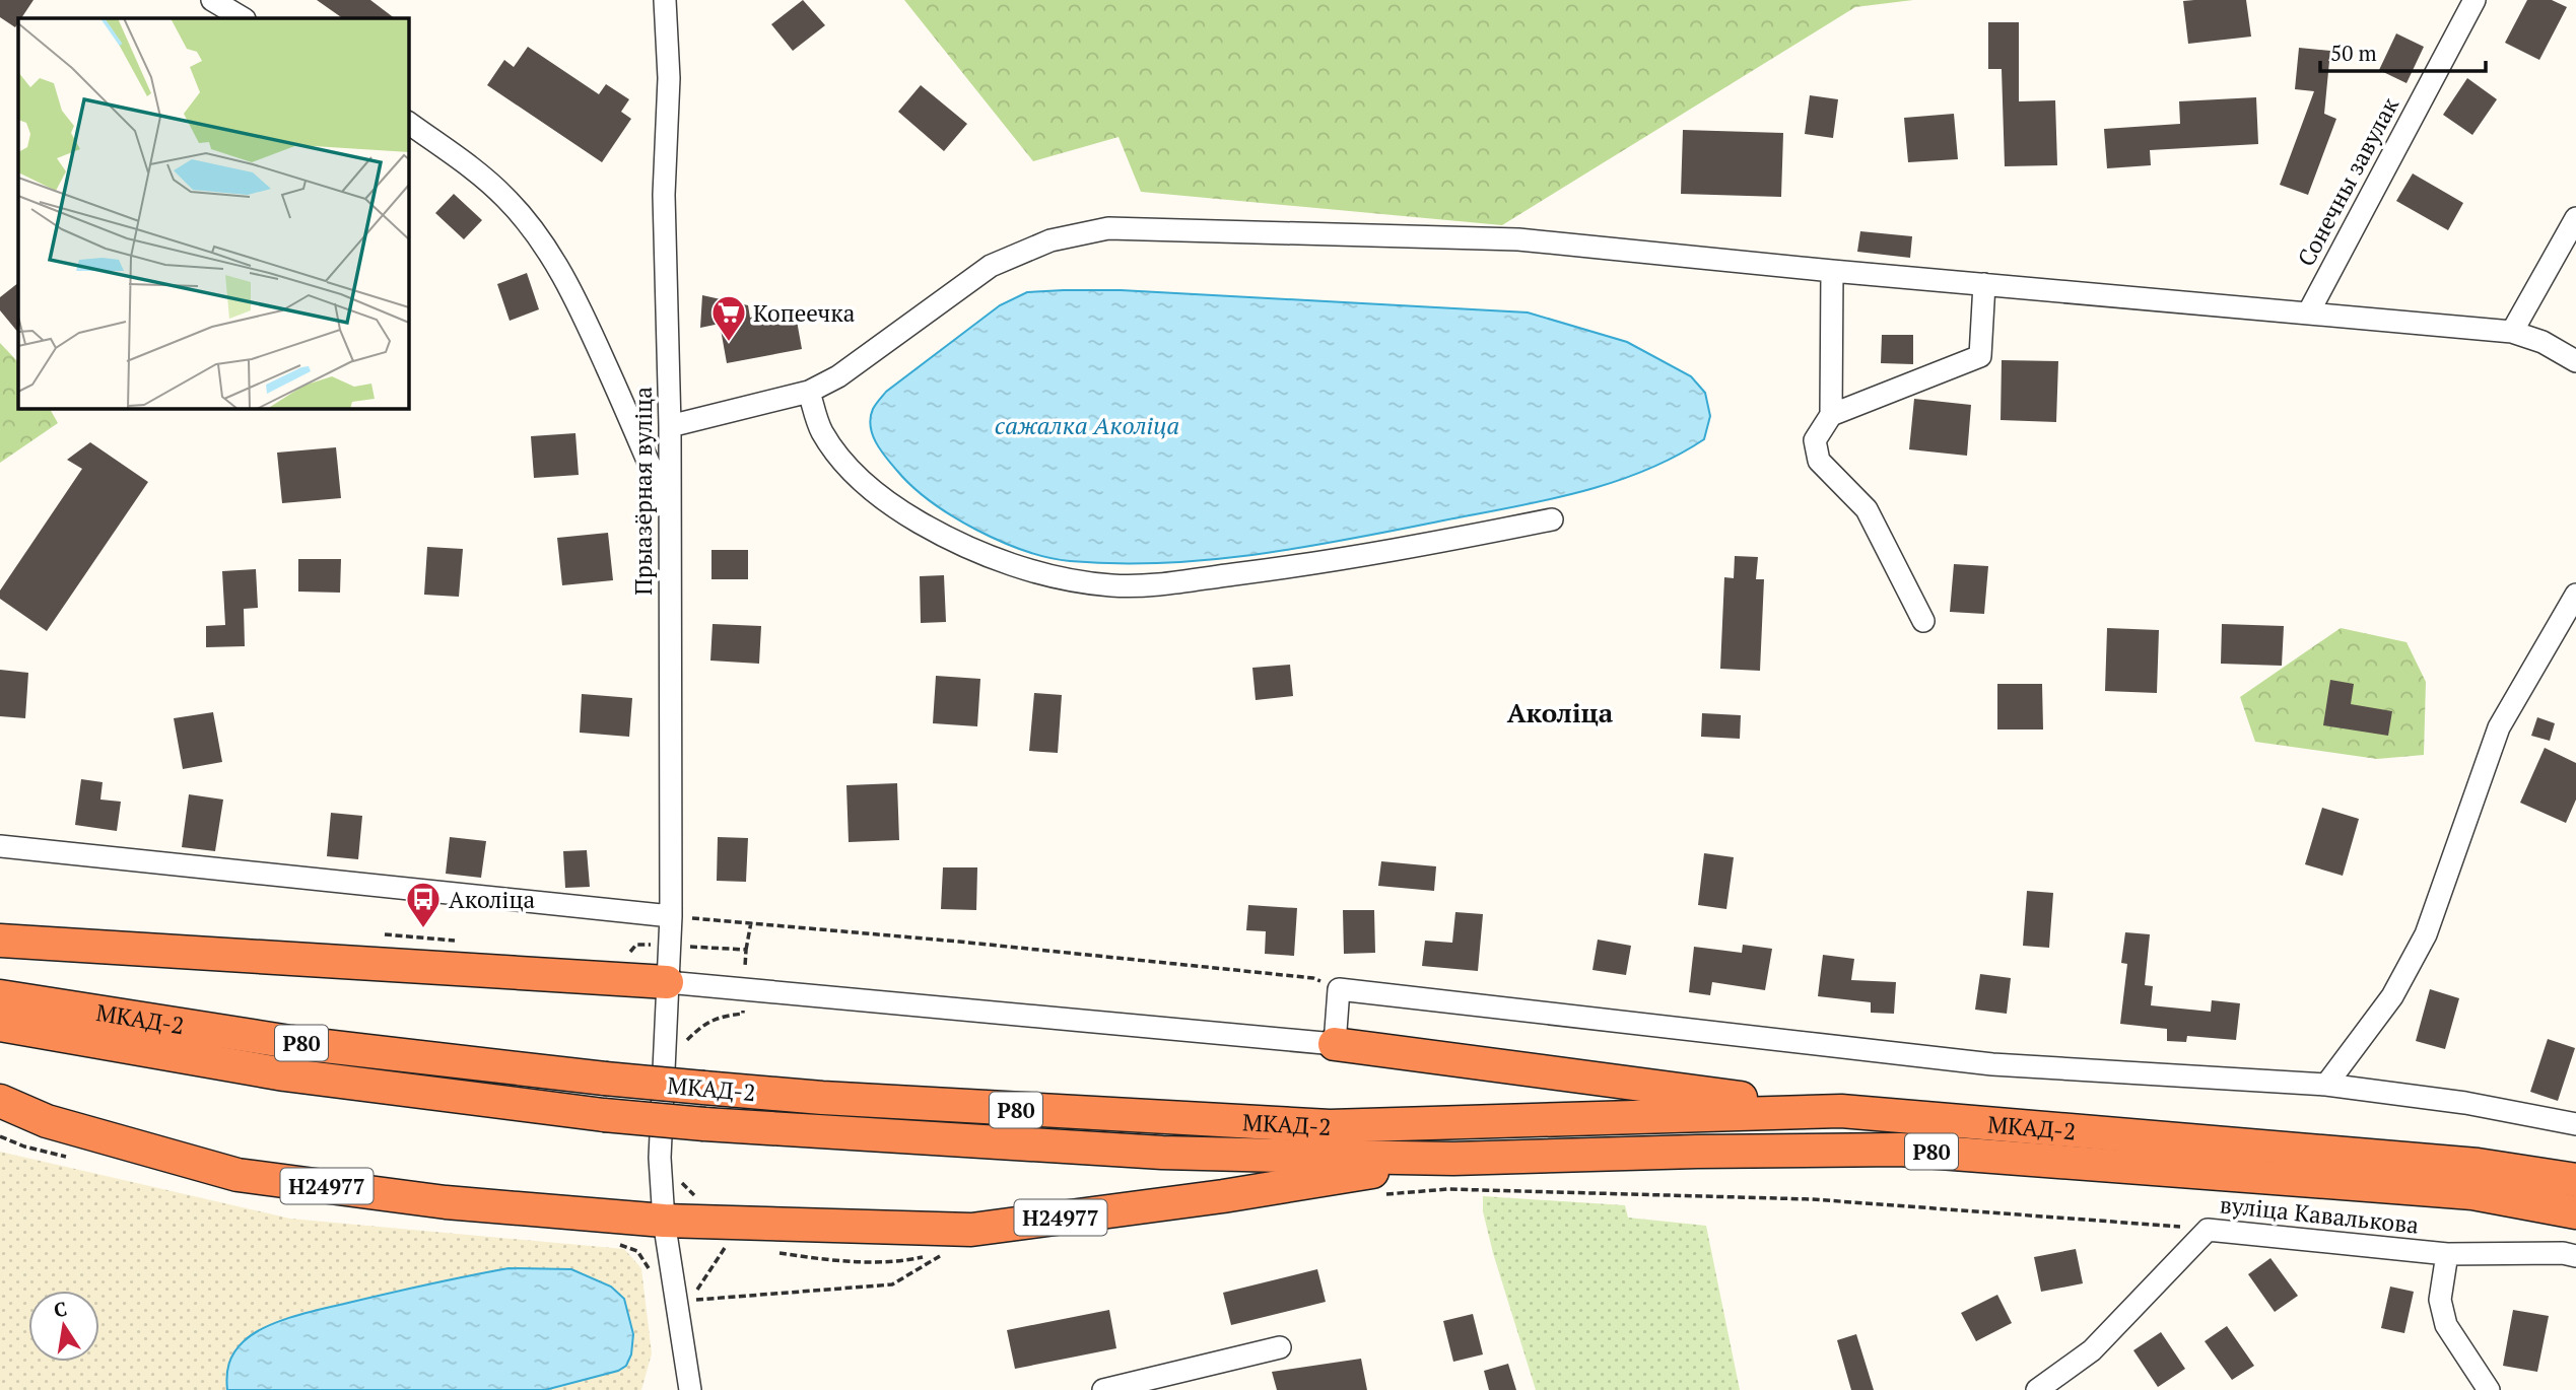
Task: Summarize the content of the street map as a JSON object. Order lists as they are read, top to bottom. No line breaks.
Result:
{"streets":{"highway":["МКАД-2","Р80","Н24977"],"street":["Сонечны завулак","Прыазёрная вуліца","вуліца Кавалькова"]},"crossings":[["Прыазёрная вуліца","Н24977"],["Р80","Н24977"]],"districts":["Аколіца"],"water":["сажалка Аколіца"],"places":{"supermarket":["Копеечка"],"bus stop":["Аколіца"]},"scale_bar":"50 m","north":"top"}
